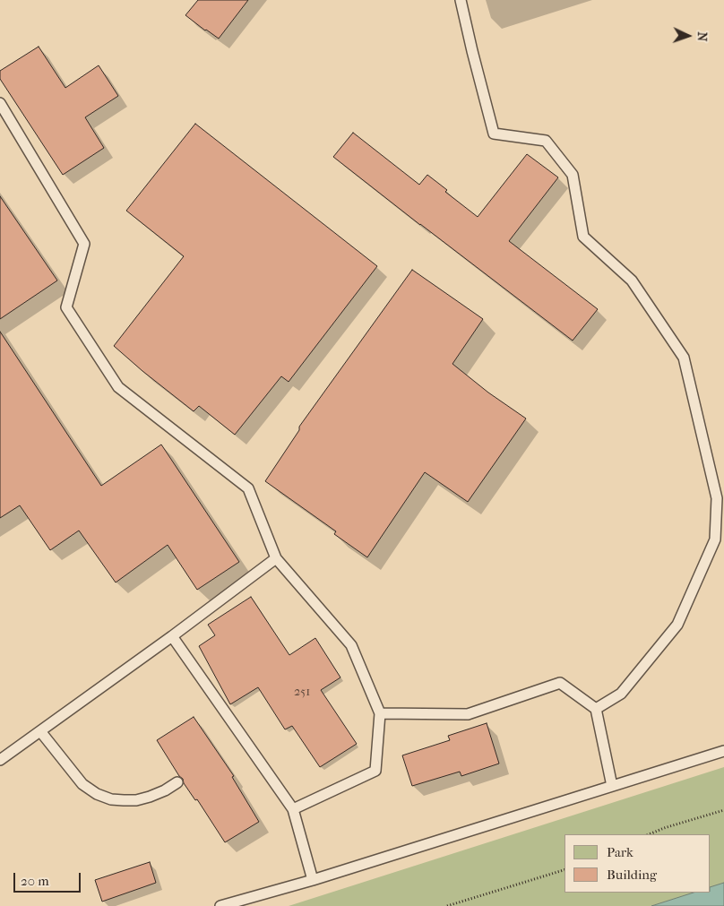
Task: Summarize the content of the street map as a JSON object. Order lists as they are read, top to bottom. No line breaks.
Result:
{"house_numbers":["251"],"legend":["Park","Building"],"scale_bar":"20 m","north":"right"}
